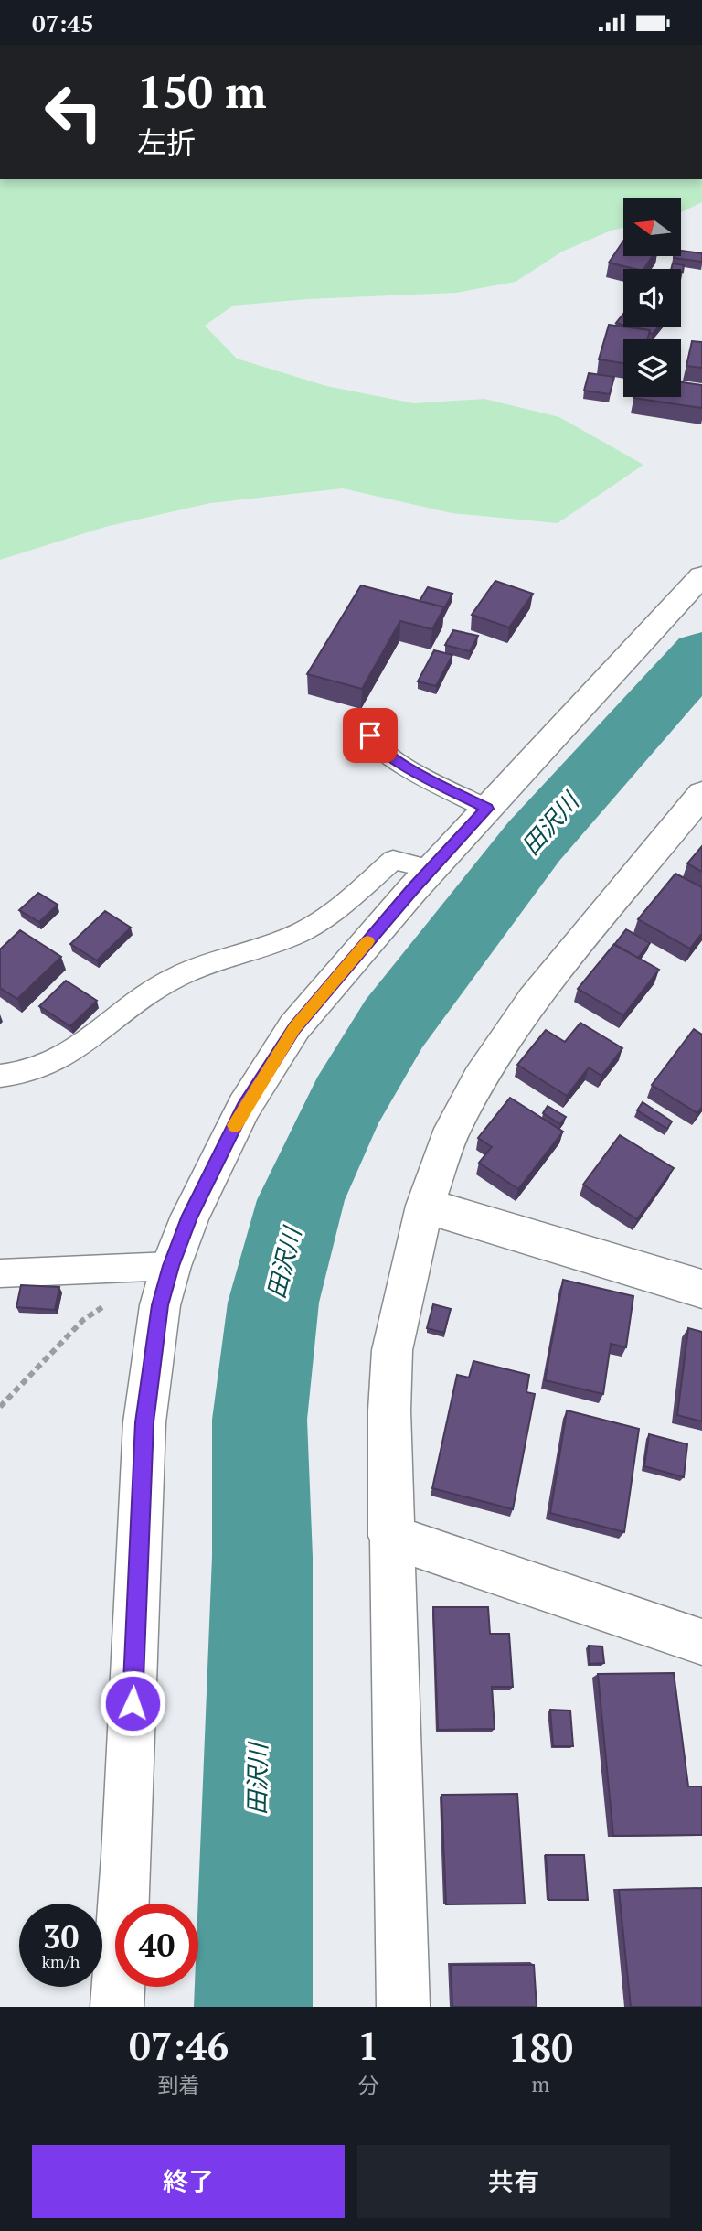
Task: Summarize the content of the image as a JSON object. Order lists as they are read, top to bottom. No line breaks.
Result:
{"water":["田沢川"],"north":"left","page":{"status":"07:45","turn":["150 m","左折"],"speed":"30 km/h","limit":"40","eta":["07:46","到着","1","分","180","m"],"buttons":["終了","共有"]}}
